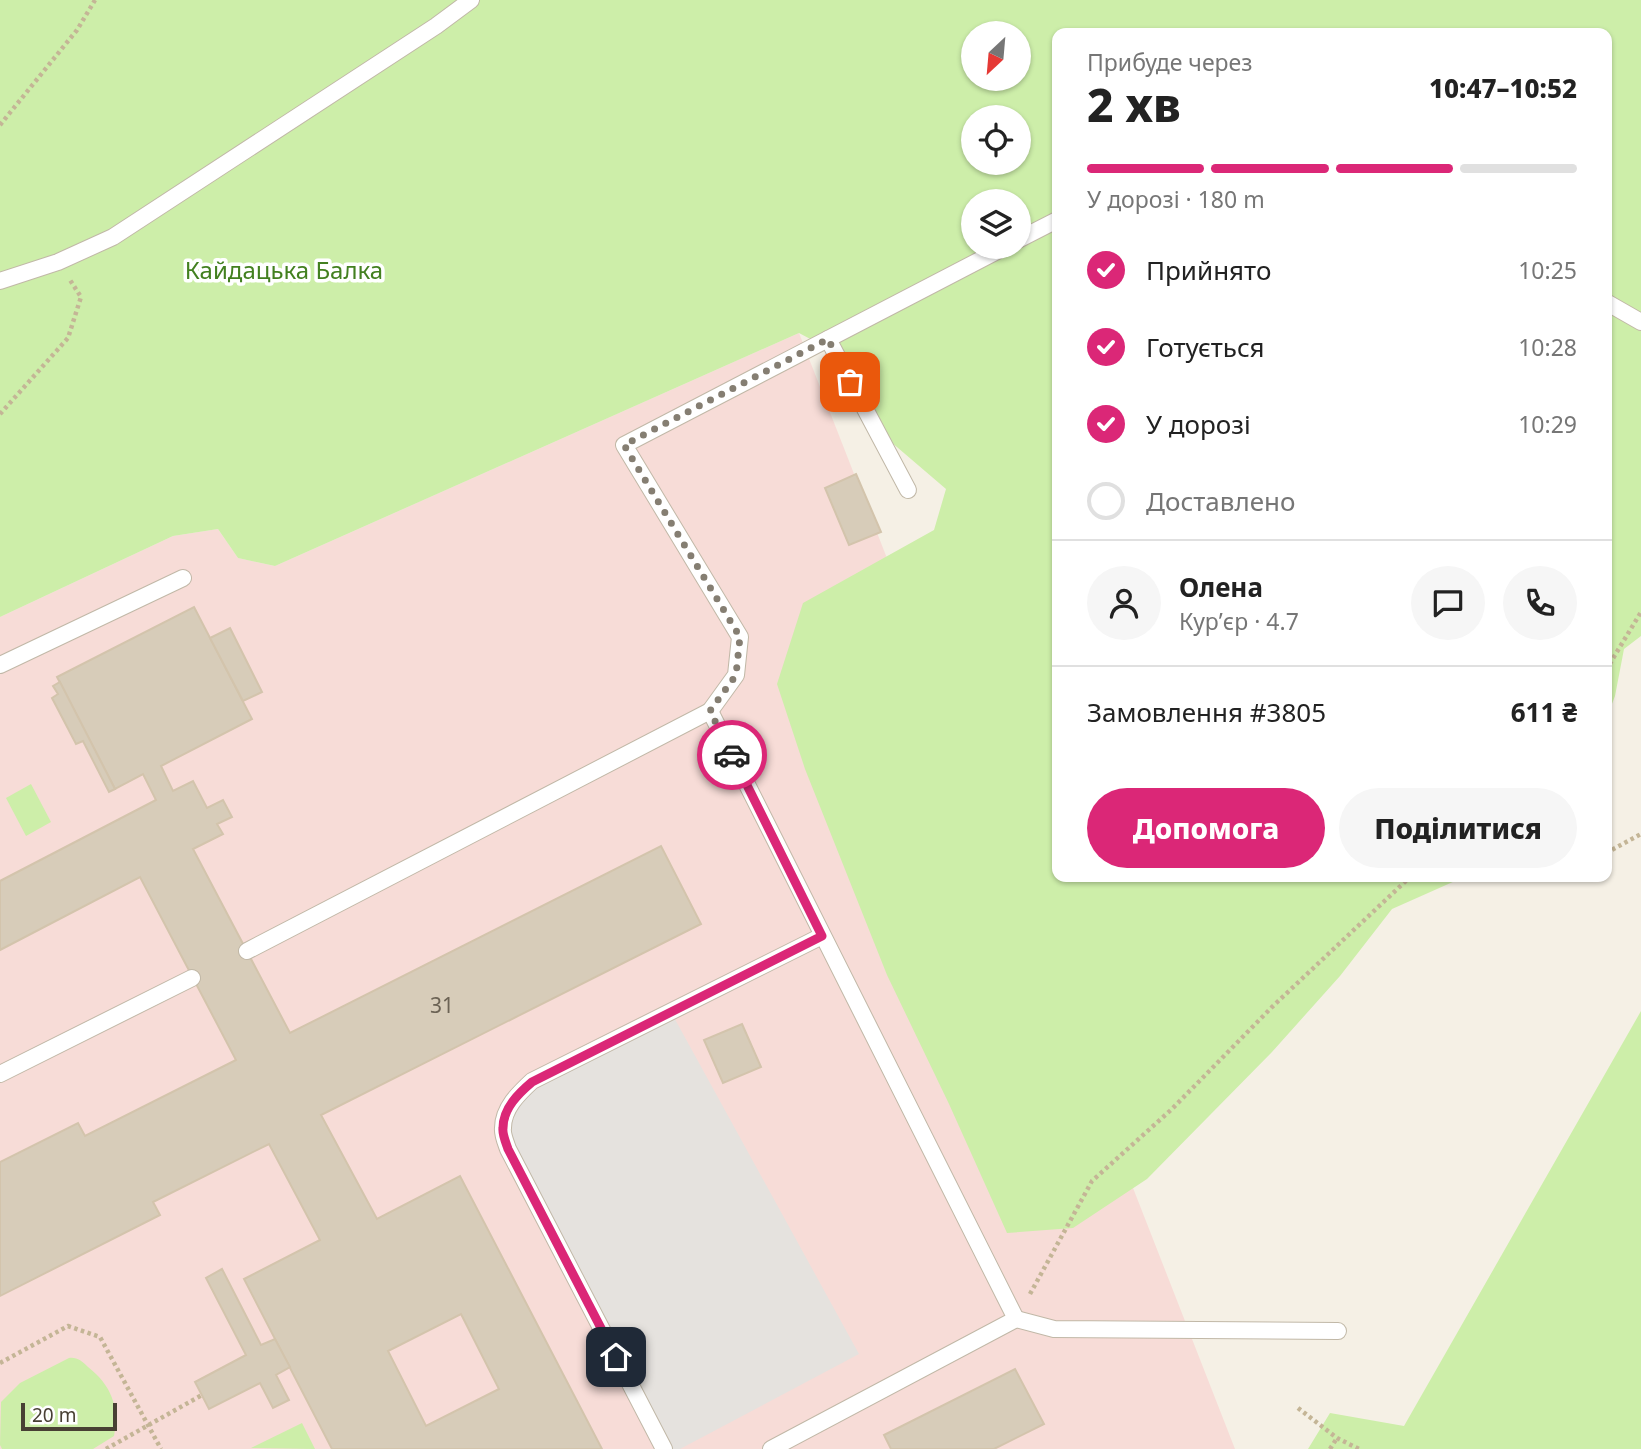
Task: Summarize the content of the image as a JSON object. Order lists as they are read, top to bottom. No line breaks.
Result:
{"parks":["Кайдацька Балка"],"house_numbers":["31"],"scale_bar":"20 m","north":"bottom left","page":{"heading":["2 хв","Прибуде через","10:47–10:52"],"panel":["Олена","Кур’єр · 4.7","Замовлення #3805","611 ₴"],"bar":"У дорозі · 180 m","list":[["Прийнято","10:25"],["Готується","10:28"],["У дорозі","10:29"],"Доставлено"],"buttons":["Допомога","Поділитися"],"scale":"20 m"}}
